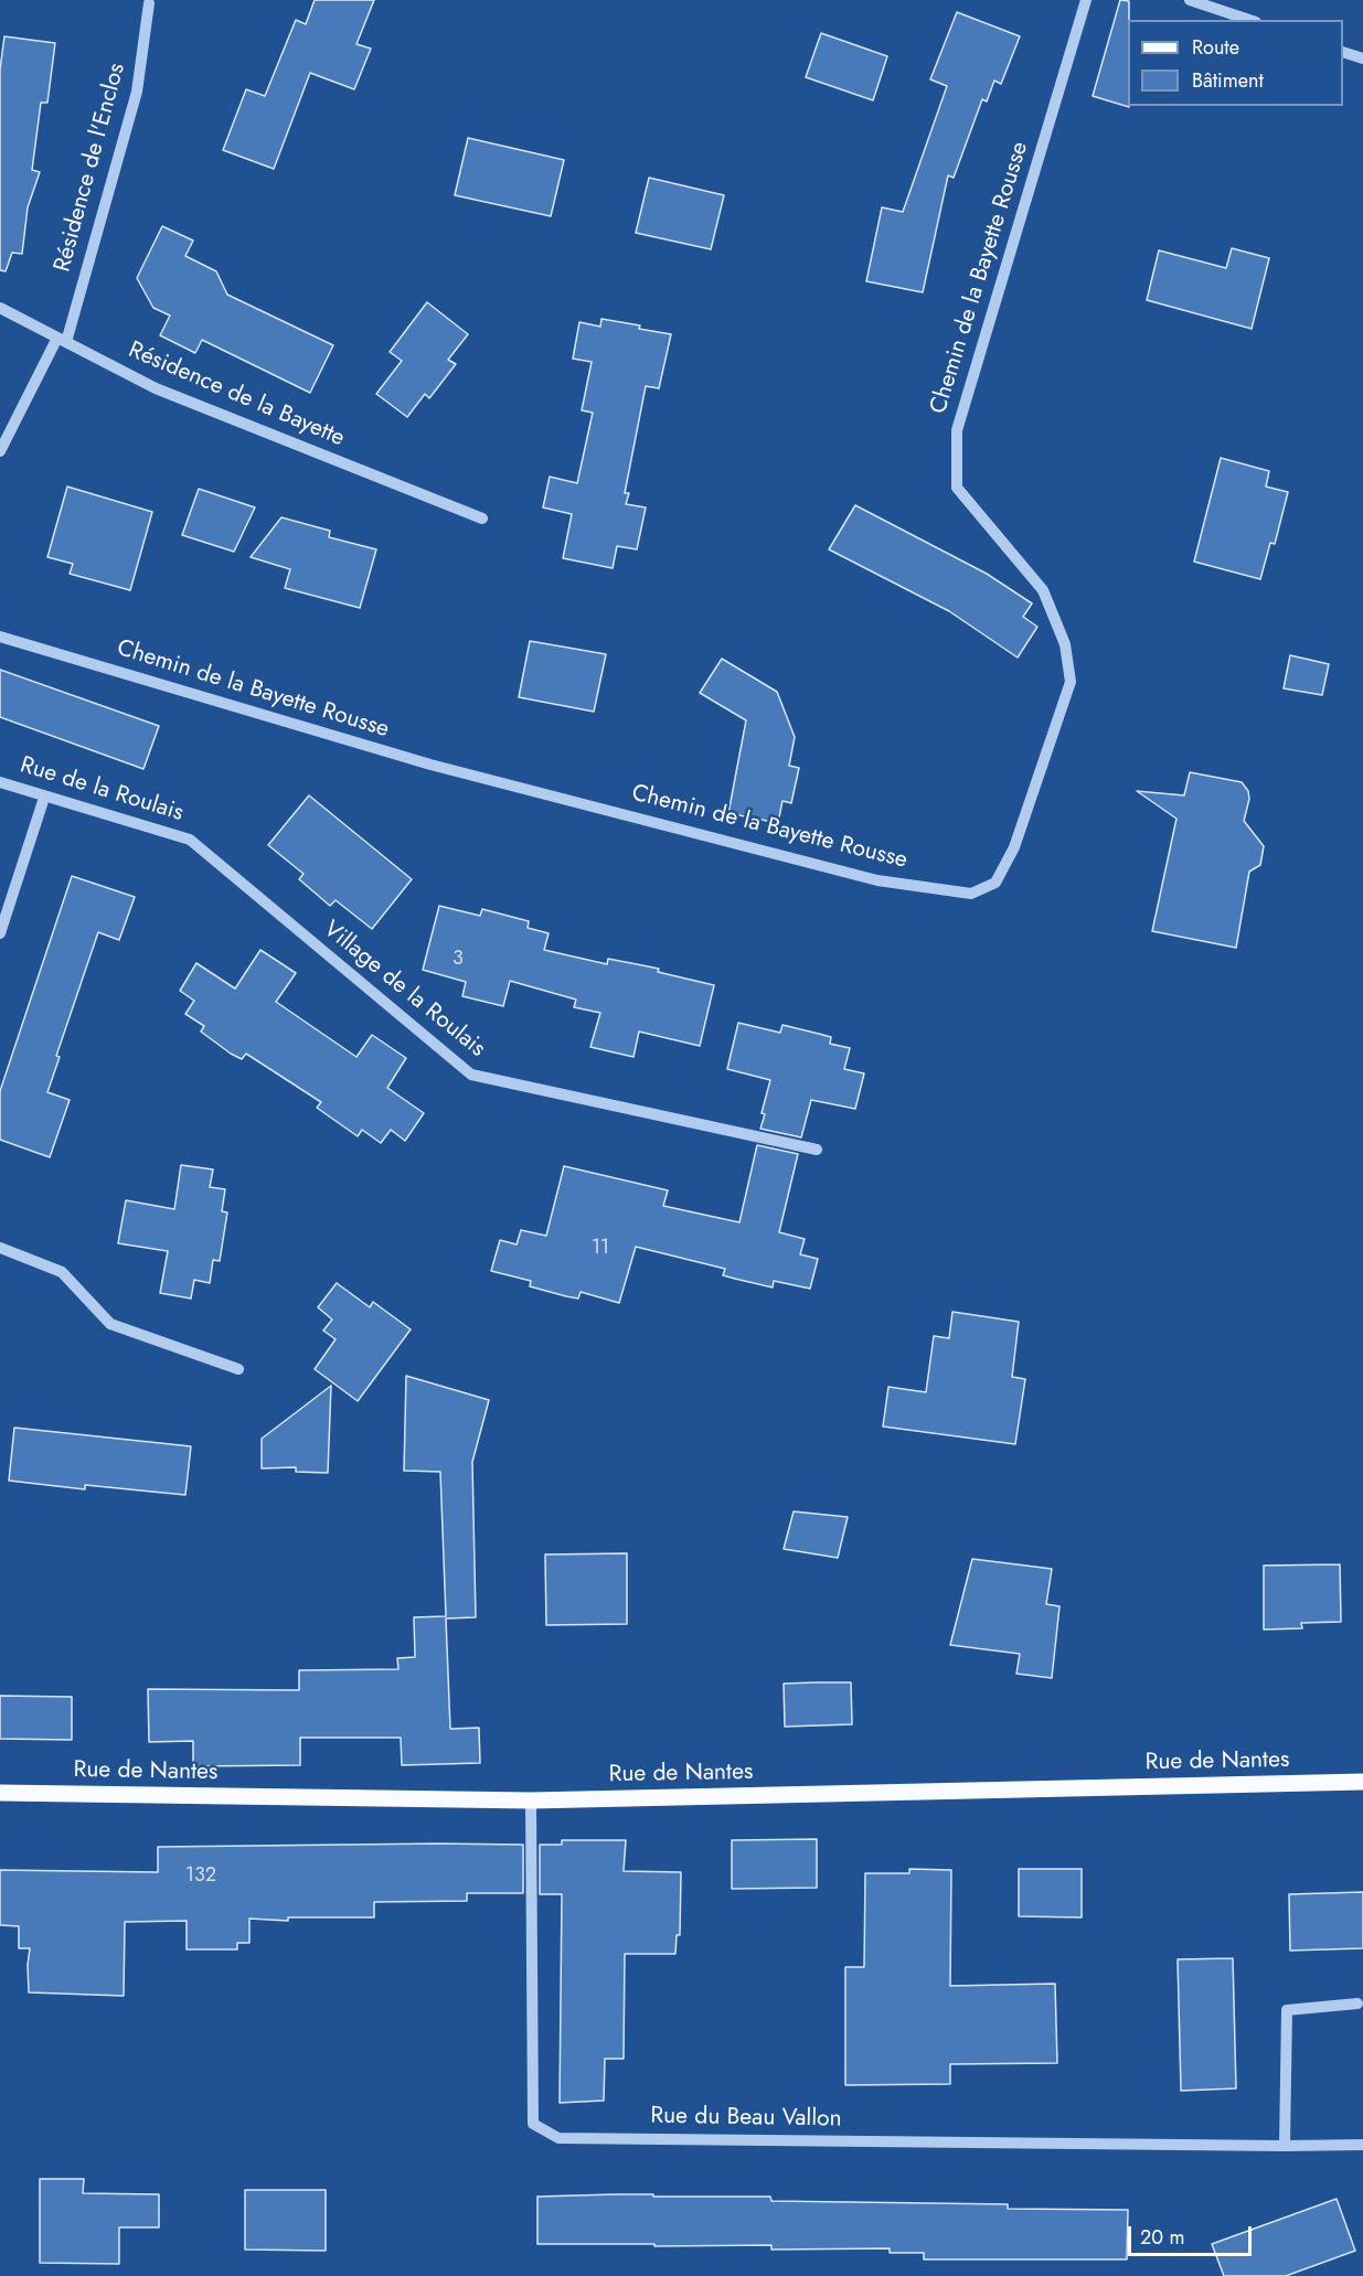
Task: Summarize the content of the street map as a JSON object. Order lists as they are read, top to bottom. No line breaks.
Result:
{"streets":{"main road":["Rue de Nantes"],"street":["Résidence de l'Enclos","Chemin de la Bayette Rousse","Résidence de la Bayette","Rue de la Roulais","Village de la Roulais","Rue du Beau Vallon"]},"crossings":[["Résidence de l'Enclos","Résidence de la Bayette"],["Rue de la Roulais","Village de la Roulais"],["Rue de Nantes","Rue du Beau Vallon"]],"house_numbers":["3","11","132"],"legend":["Route","Bâtiment"],"scale_bar":"20 m"}
